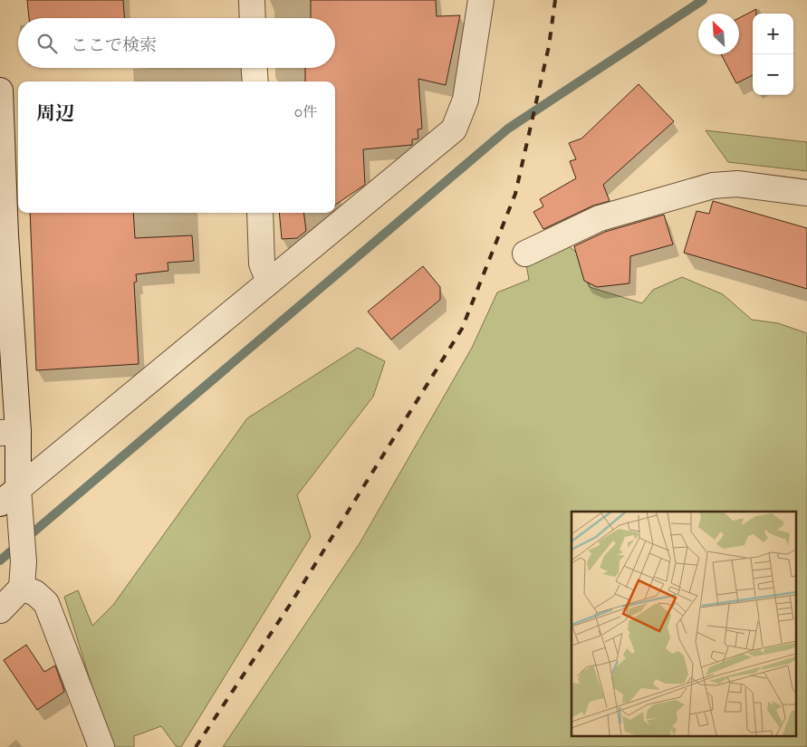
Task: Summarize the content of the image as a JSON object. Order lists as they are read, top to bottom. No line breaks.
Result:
{"north":"top left","page":{"map_buttons":["+","−"],"search":"ここで検索","heading":["周辺","0件"]}}
